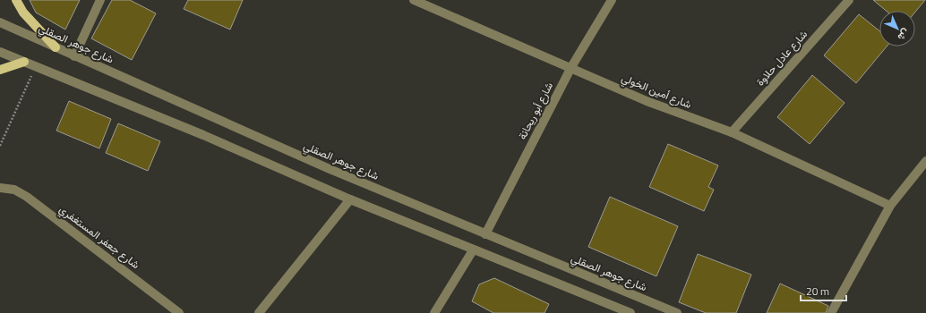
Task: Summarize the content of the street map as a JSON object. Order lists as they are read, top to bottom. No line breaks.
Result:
{"streets":{"street":["شارع جوهر الصقلي","شارع عادل حلاوة","شارع أمين الخولي","شارع أبو ريحانة","شارع جعفر المستغفري"]},"crossings":[["شارع جوهر الصقلي","شارع أبو ريحانة"],["شارع عادل حلاوة","شارع أمين الخولي"],["شارع أمين الخولي","شارع أبو ريحانة"]],"scale_bar":"20 m","north":"bottom right"}
